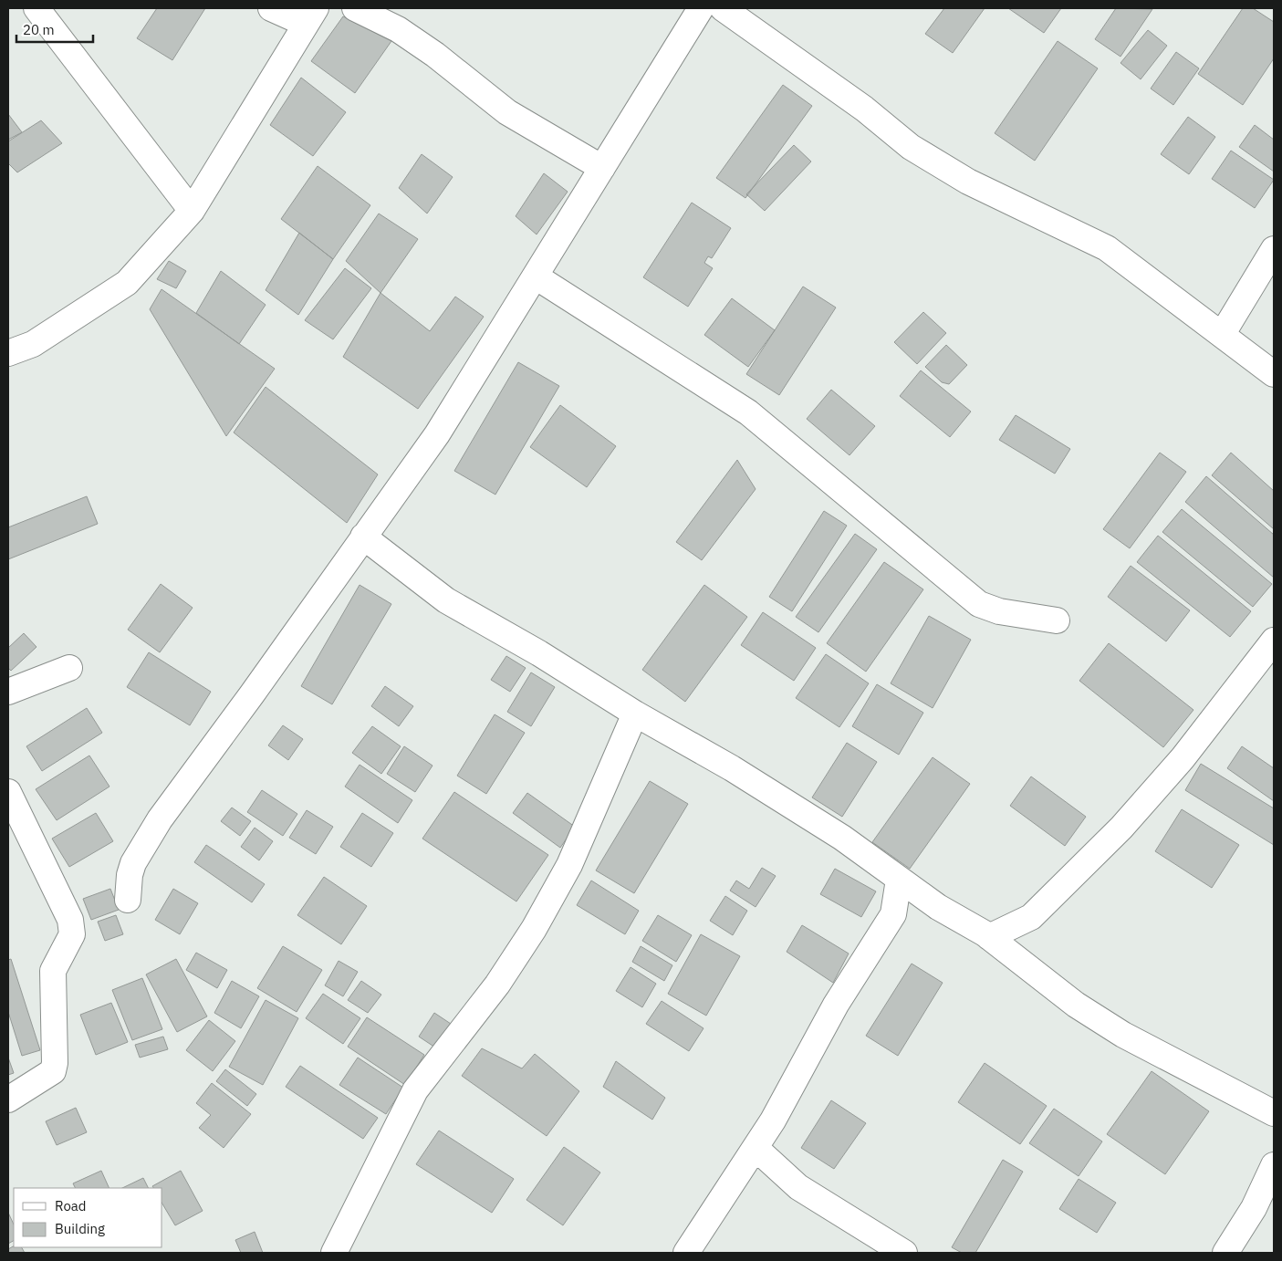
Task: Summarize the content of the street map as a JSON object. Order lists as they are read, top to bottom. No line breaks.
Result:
{"legend":["Road","Building"],"scale_bar":"20 m"}
